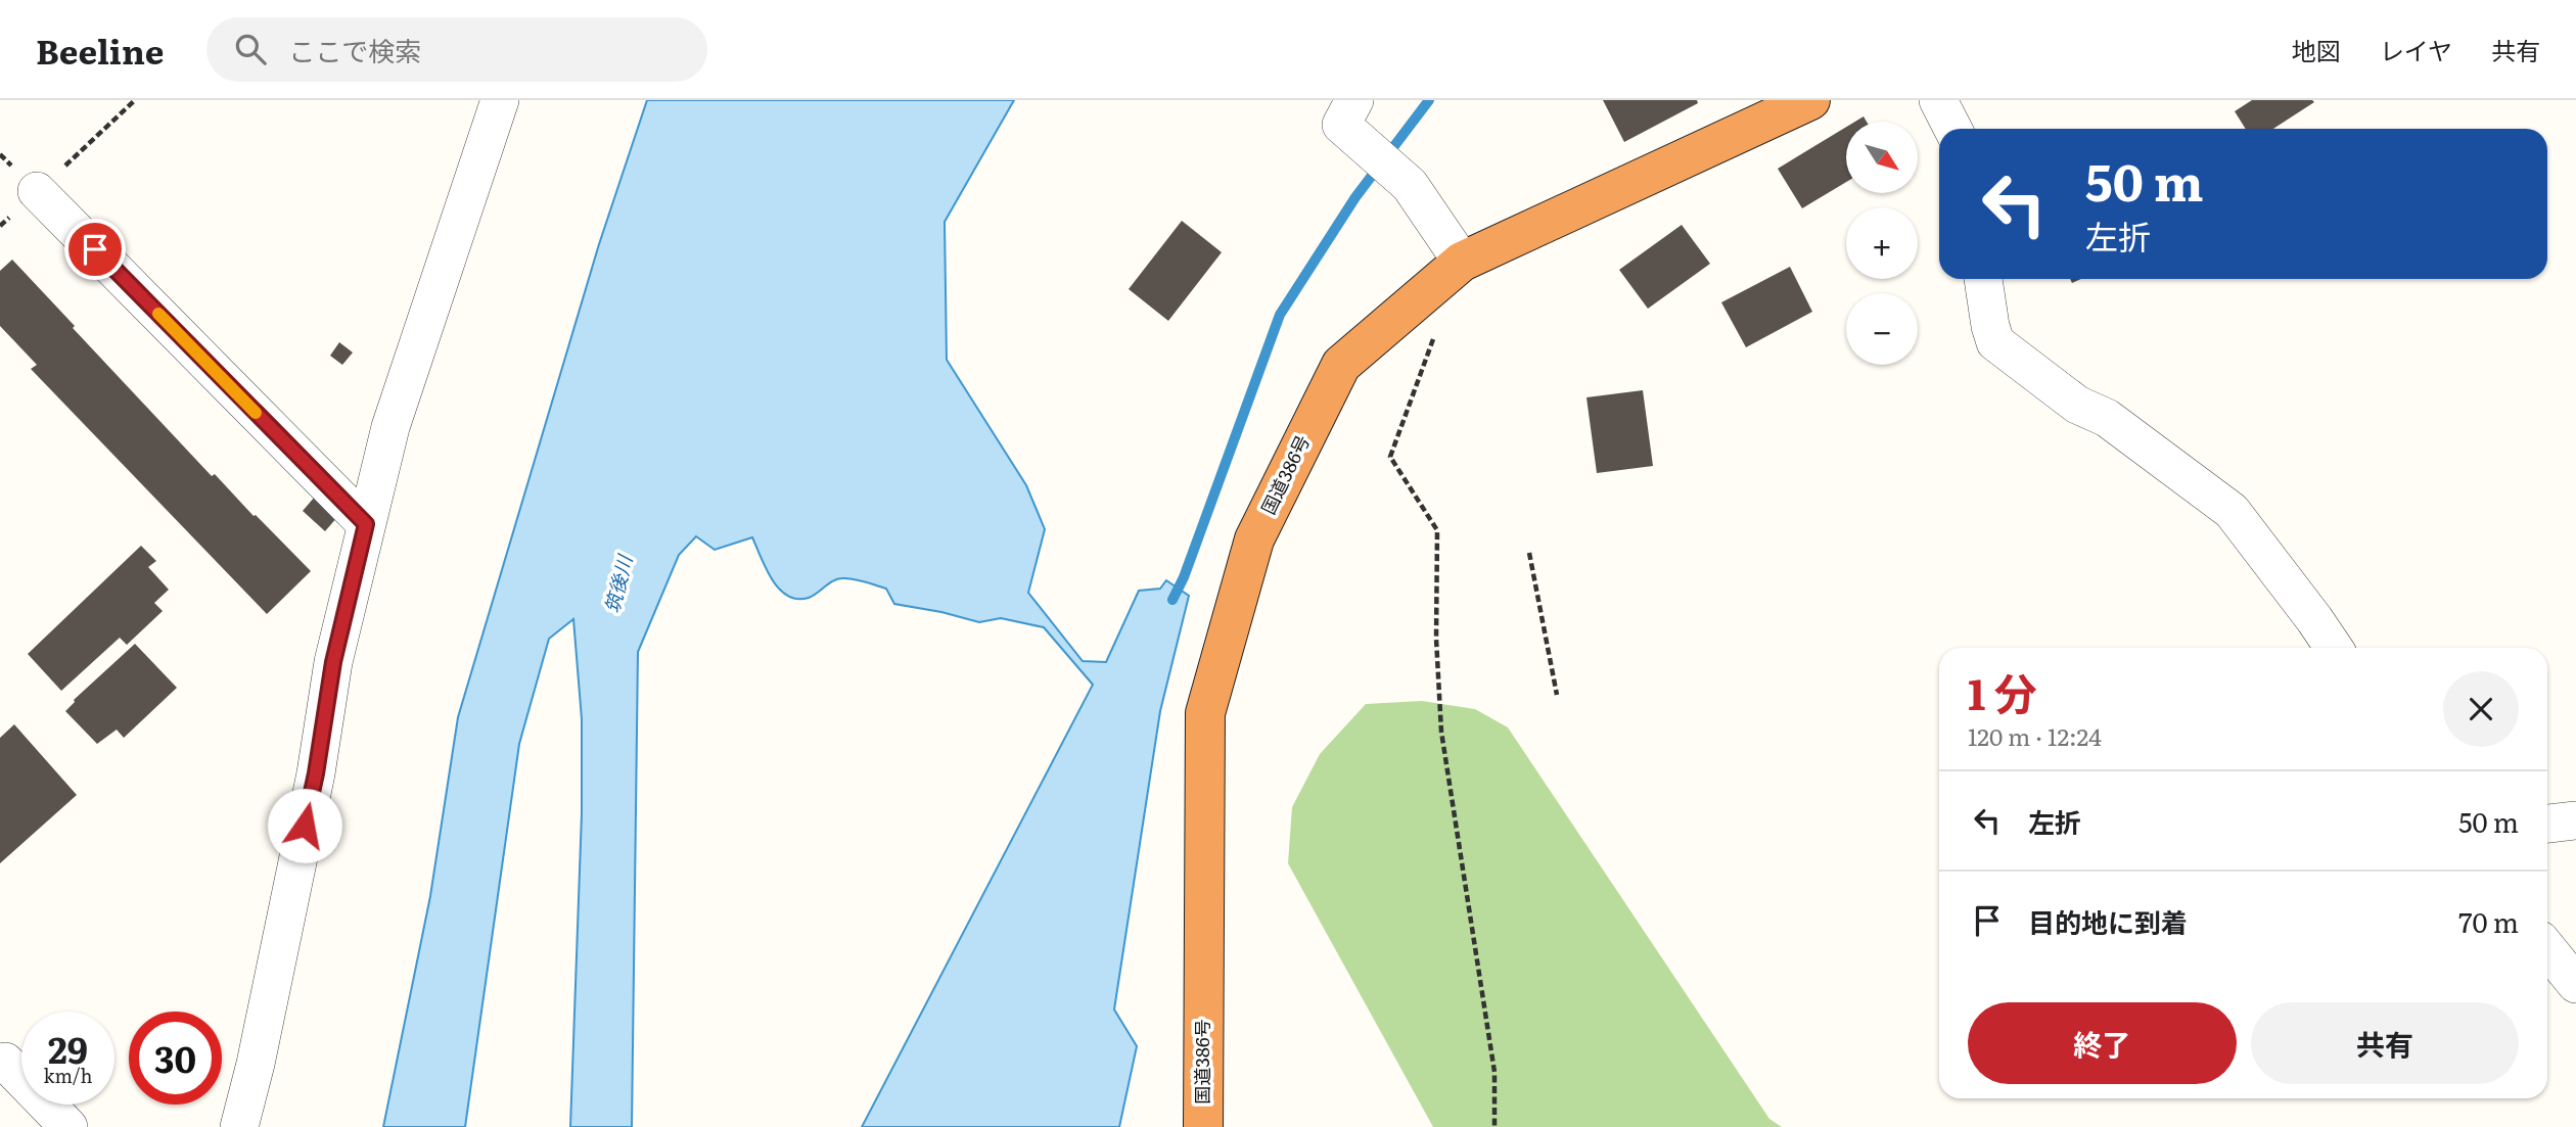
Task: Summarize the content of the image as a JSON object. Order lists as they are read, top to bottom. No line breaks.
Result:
{"streets":{"highway":["国道386号"]},"water":["筑後川"],"north":"bottom right","page":{"header":"Beeline","search":"ここで検索","nav":["地図","レイヤ","共有"],"map_buttons":["+","−"],"turn":["50 m","左折"],"heading":["1 分","120 m · 12:24"],"list":[{"name":"左折","value":"50 m"},{"name":"目的地に到着","value":"70 m"}],"buttons":["終了","共有"],"speed":"29 km/h","limit":"30"}}
